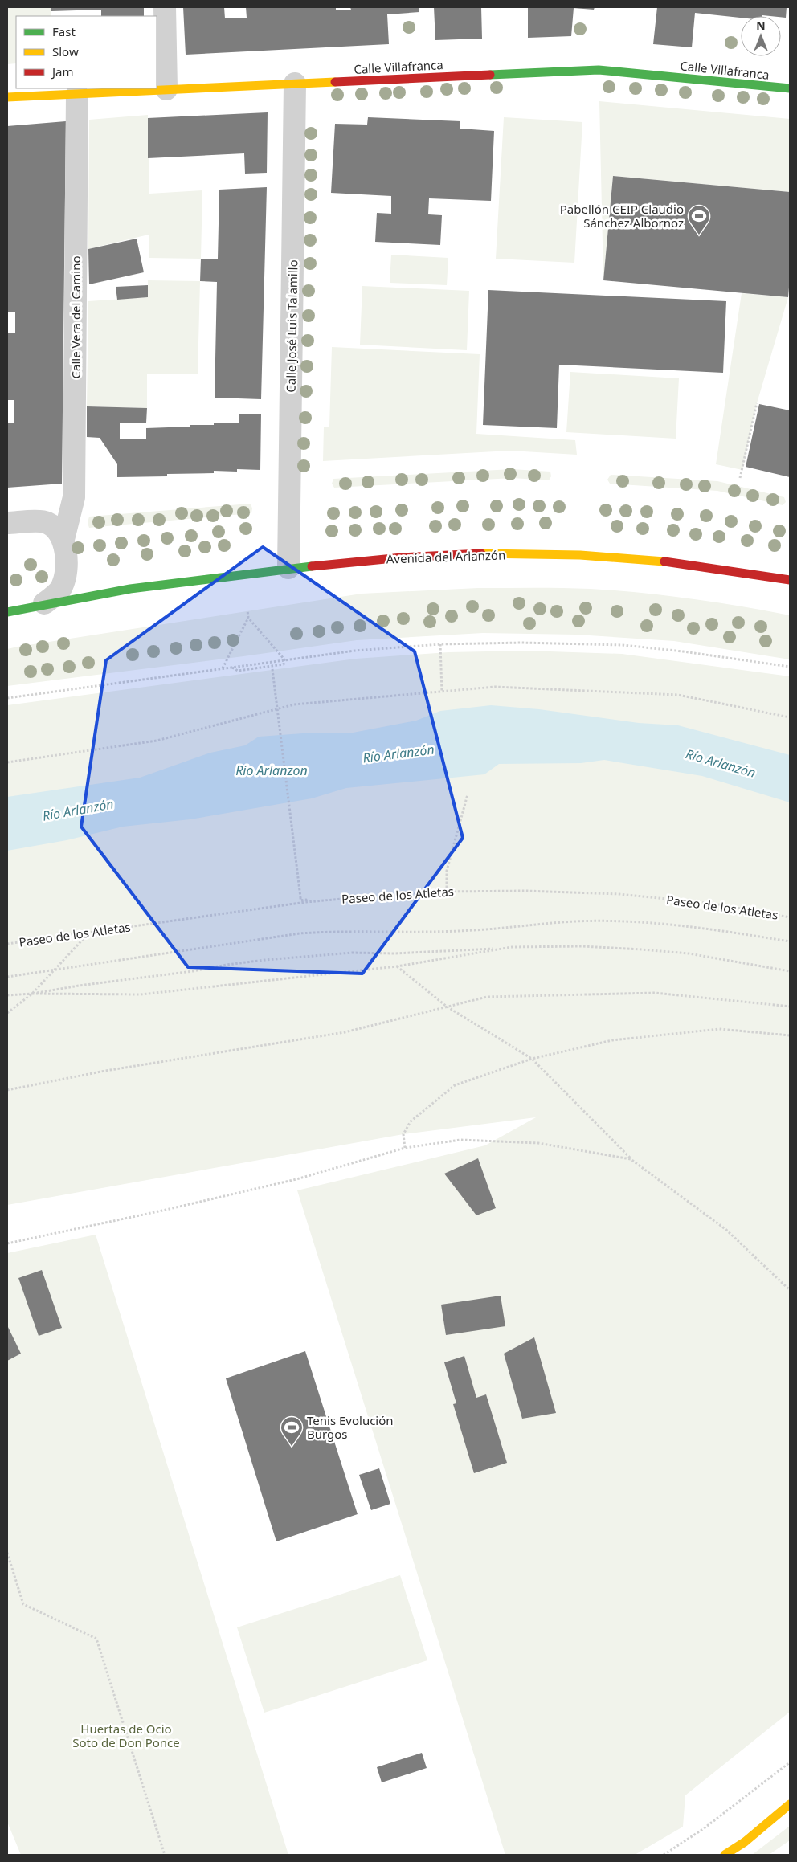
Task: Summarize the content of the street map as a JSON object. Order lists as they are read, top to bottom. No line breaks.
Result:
{"streets":{"street":["Calle Villafranca","Calle Vera del Camino","Calle José Luis Talamillo","Avenida del Arlanzón"],"path":["Paseo de los Atletas"]},"crossings":[["Calle Villafranca","Calle Vera del Camino"],["Calle Villafranca","Calle José Luis Talamillo"],["Calle Vera del Camino","Avenida del Arlanzón"],["Calle José Luis Talamillo","Avenida del Arlanzón"]],"water":["Río Arlanzón","Río Arlanzon"],"parks":["Huertas de Ocio Soto de Don Ponce"],"places":{"sports":["Pabellón CEIP Claudio Sánchez Albornoz","Tenis Evolución Burgos"]},"legend":["Fast","Slow","Jam"],"north":"top"}
